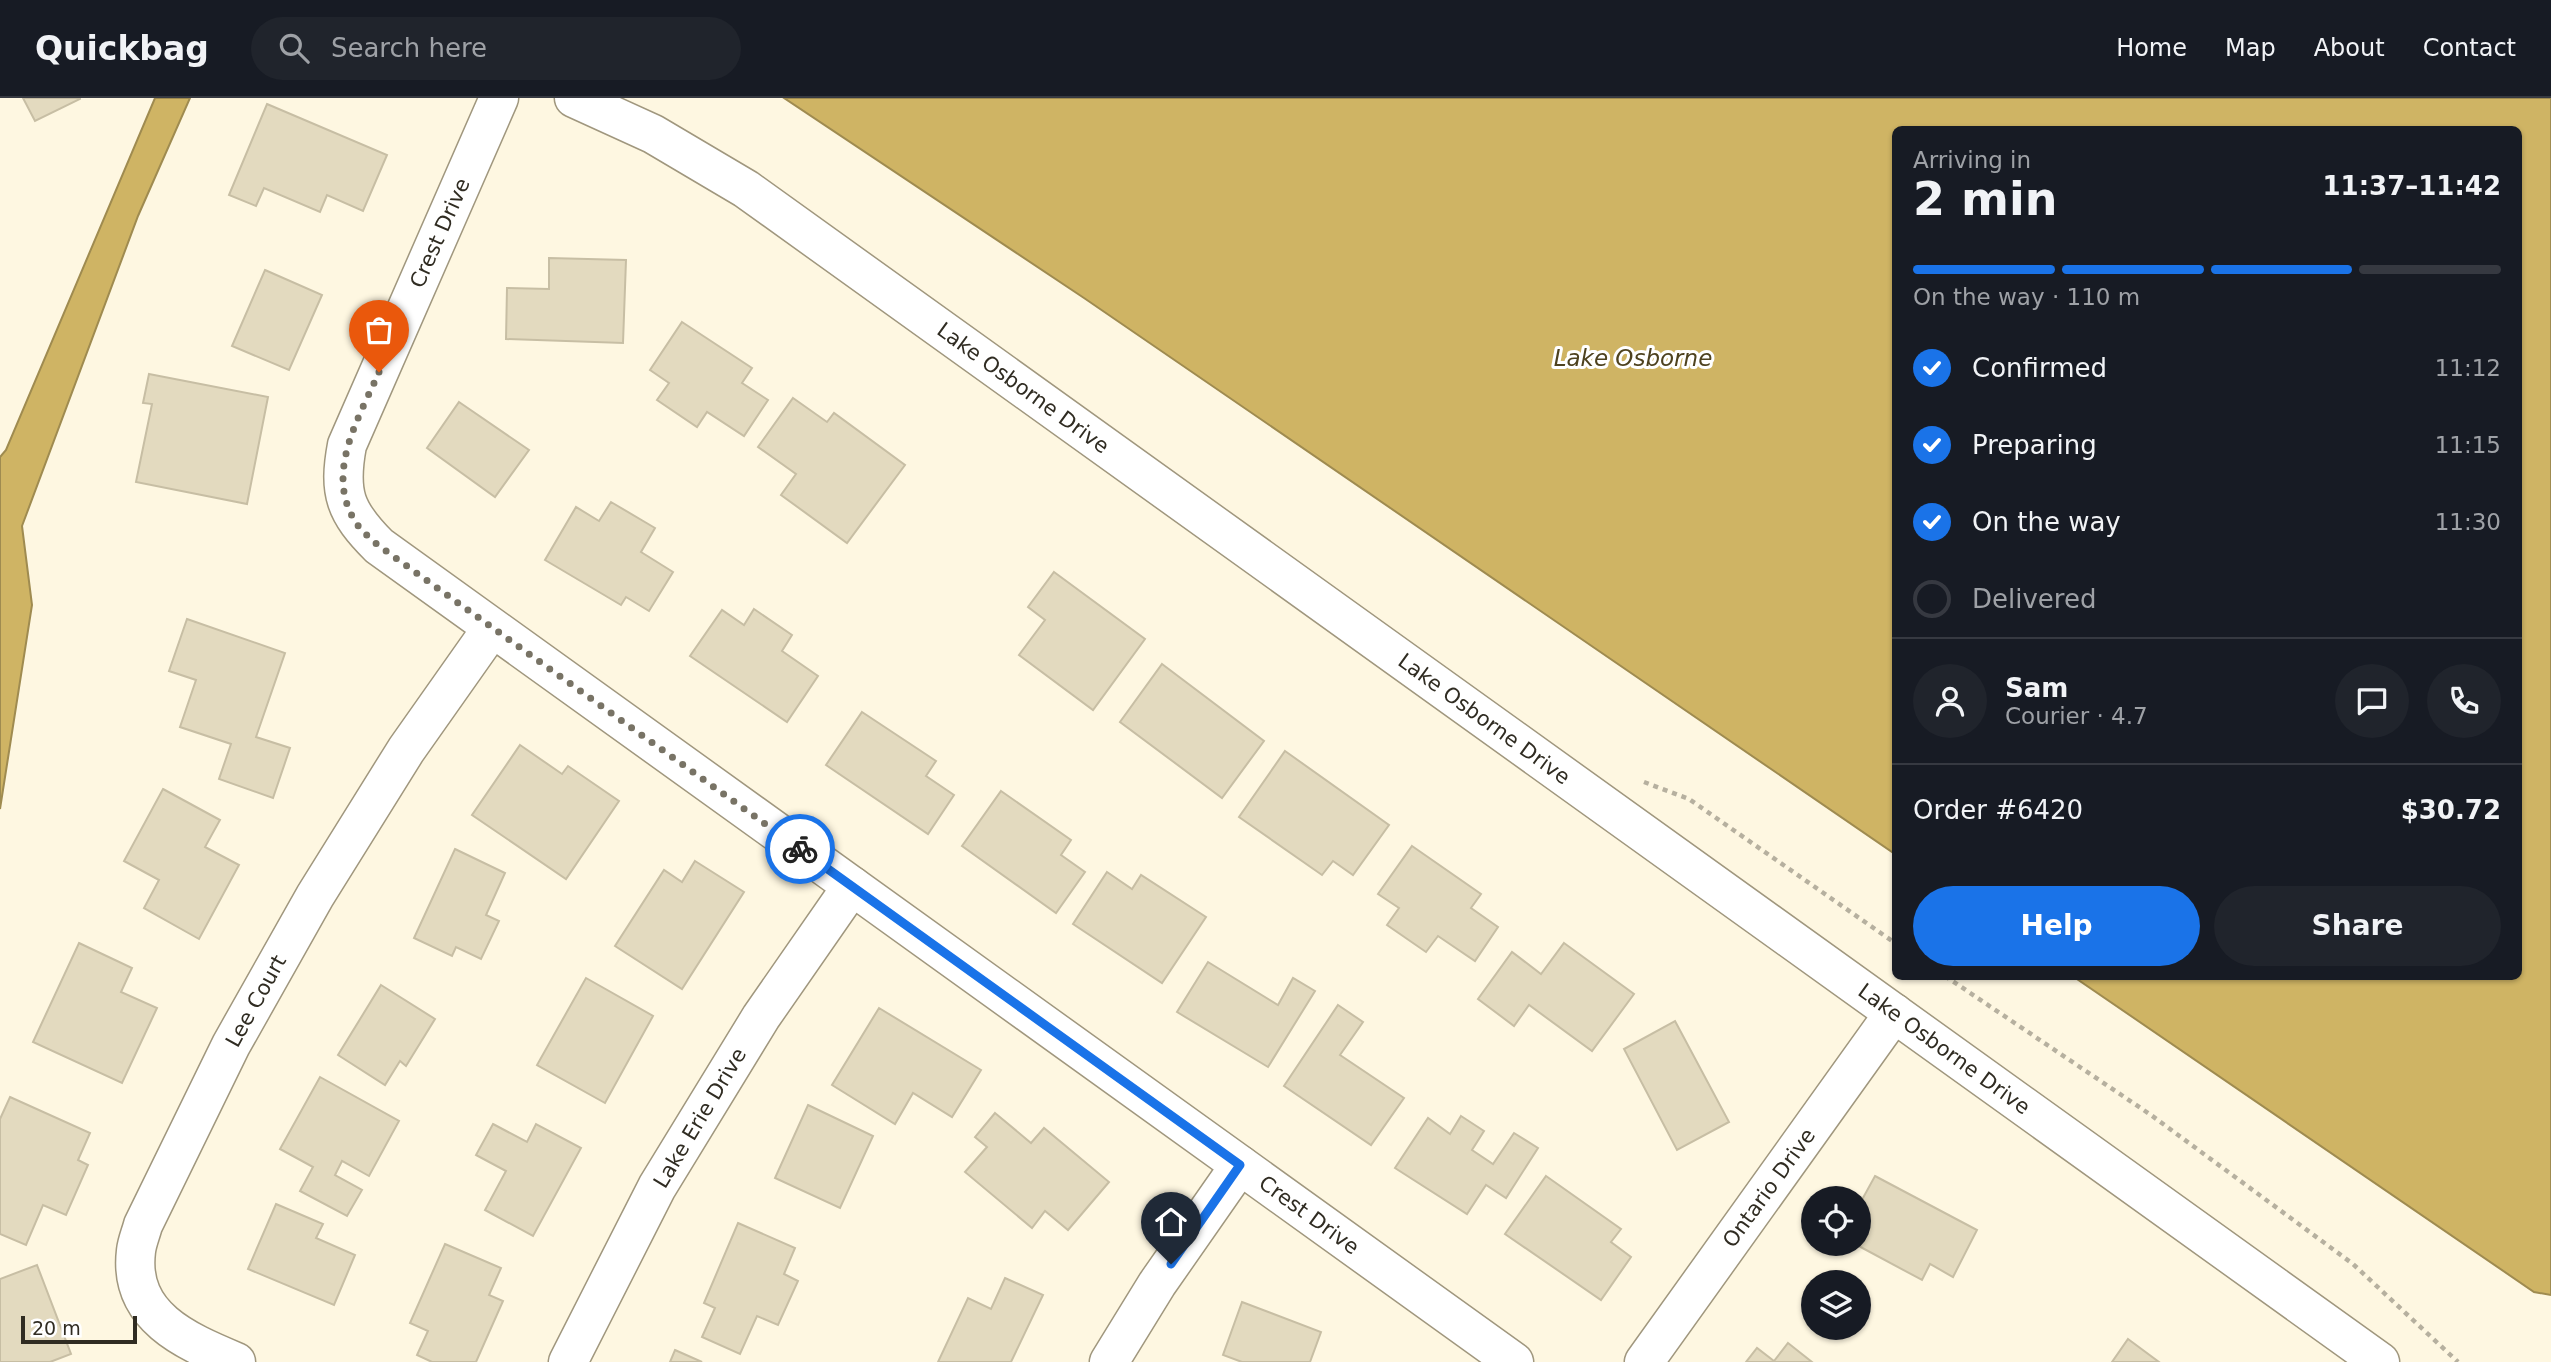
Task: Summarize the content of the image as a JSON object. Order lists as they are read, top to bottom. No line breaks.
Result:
{"streets":{"street":["Crest Drive","Lake Osborne Drive","Lee Court","Lake Erie Drive","Ontario Drive"]},"crossings":[["Crest Drive","Lee Court"],["Crest Drive","Lake Erie Drive"],["Lake Osborne Drive","Ontario Drive"]],"water":["Lake Osborne"],"scale_bar":"20 m","page":{"header":"Quickbag","search":"Search here","nav":["Home","Map","About","Contact"],"heading":["2 min","Arriving in","11:37–11:42"],"panel":["Sam","Courier · 4.7","Order #6420","$30.72"],"bar":"On the way · 110 m","list":[["Confirmed","11:12"],["Preparing","11:15"],["On the way","11:30"],"Delivered"],"buttons":["Help","Share"],"scale":"20 m"}}
